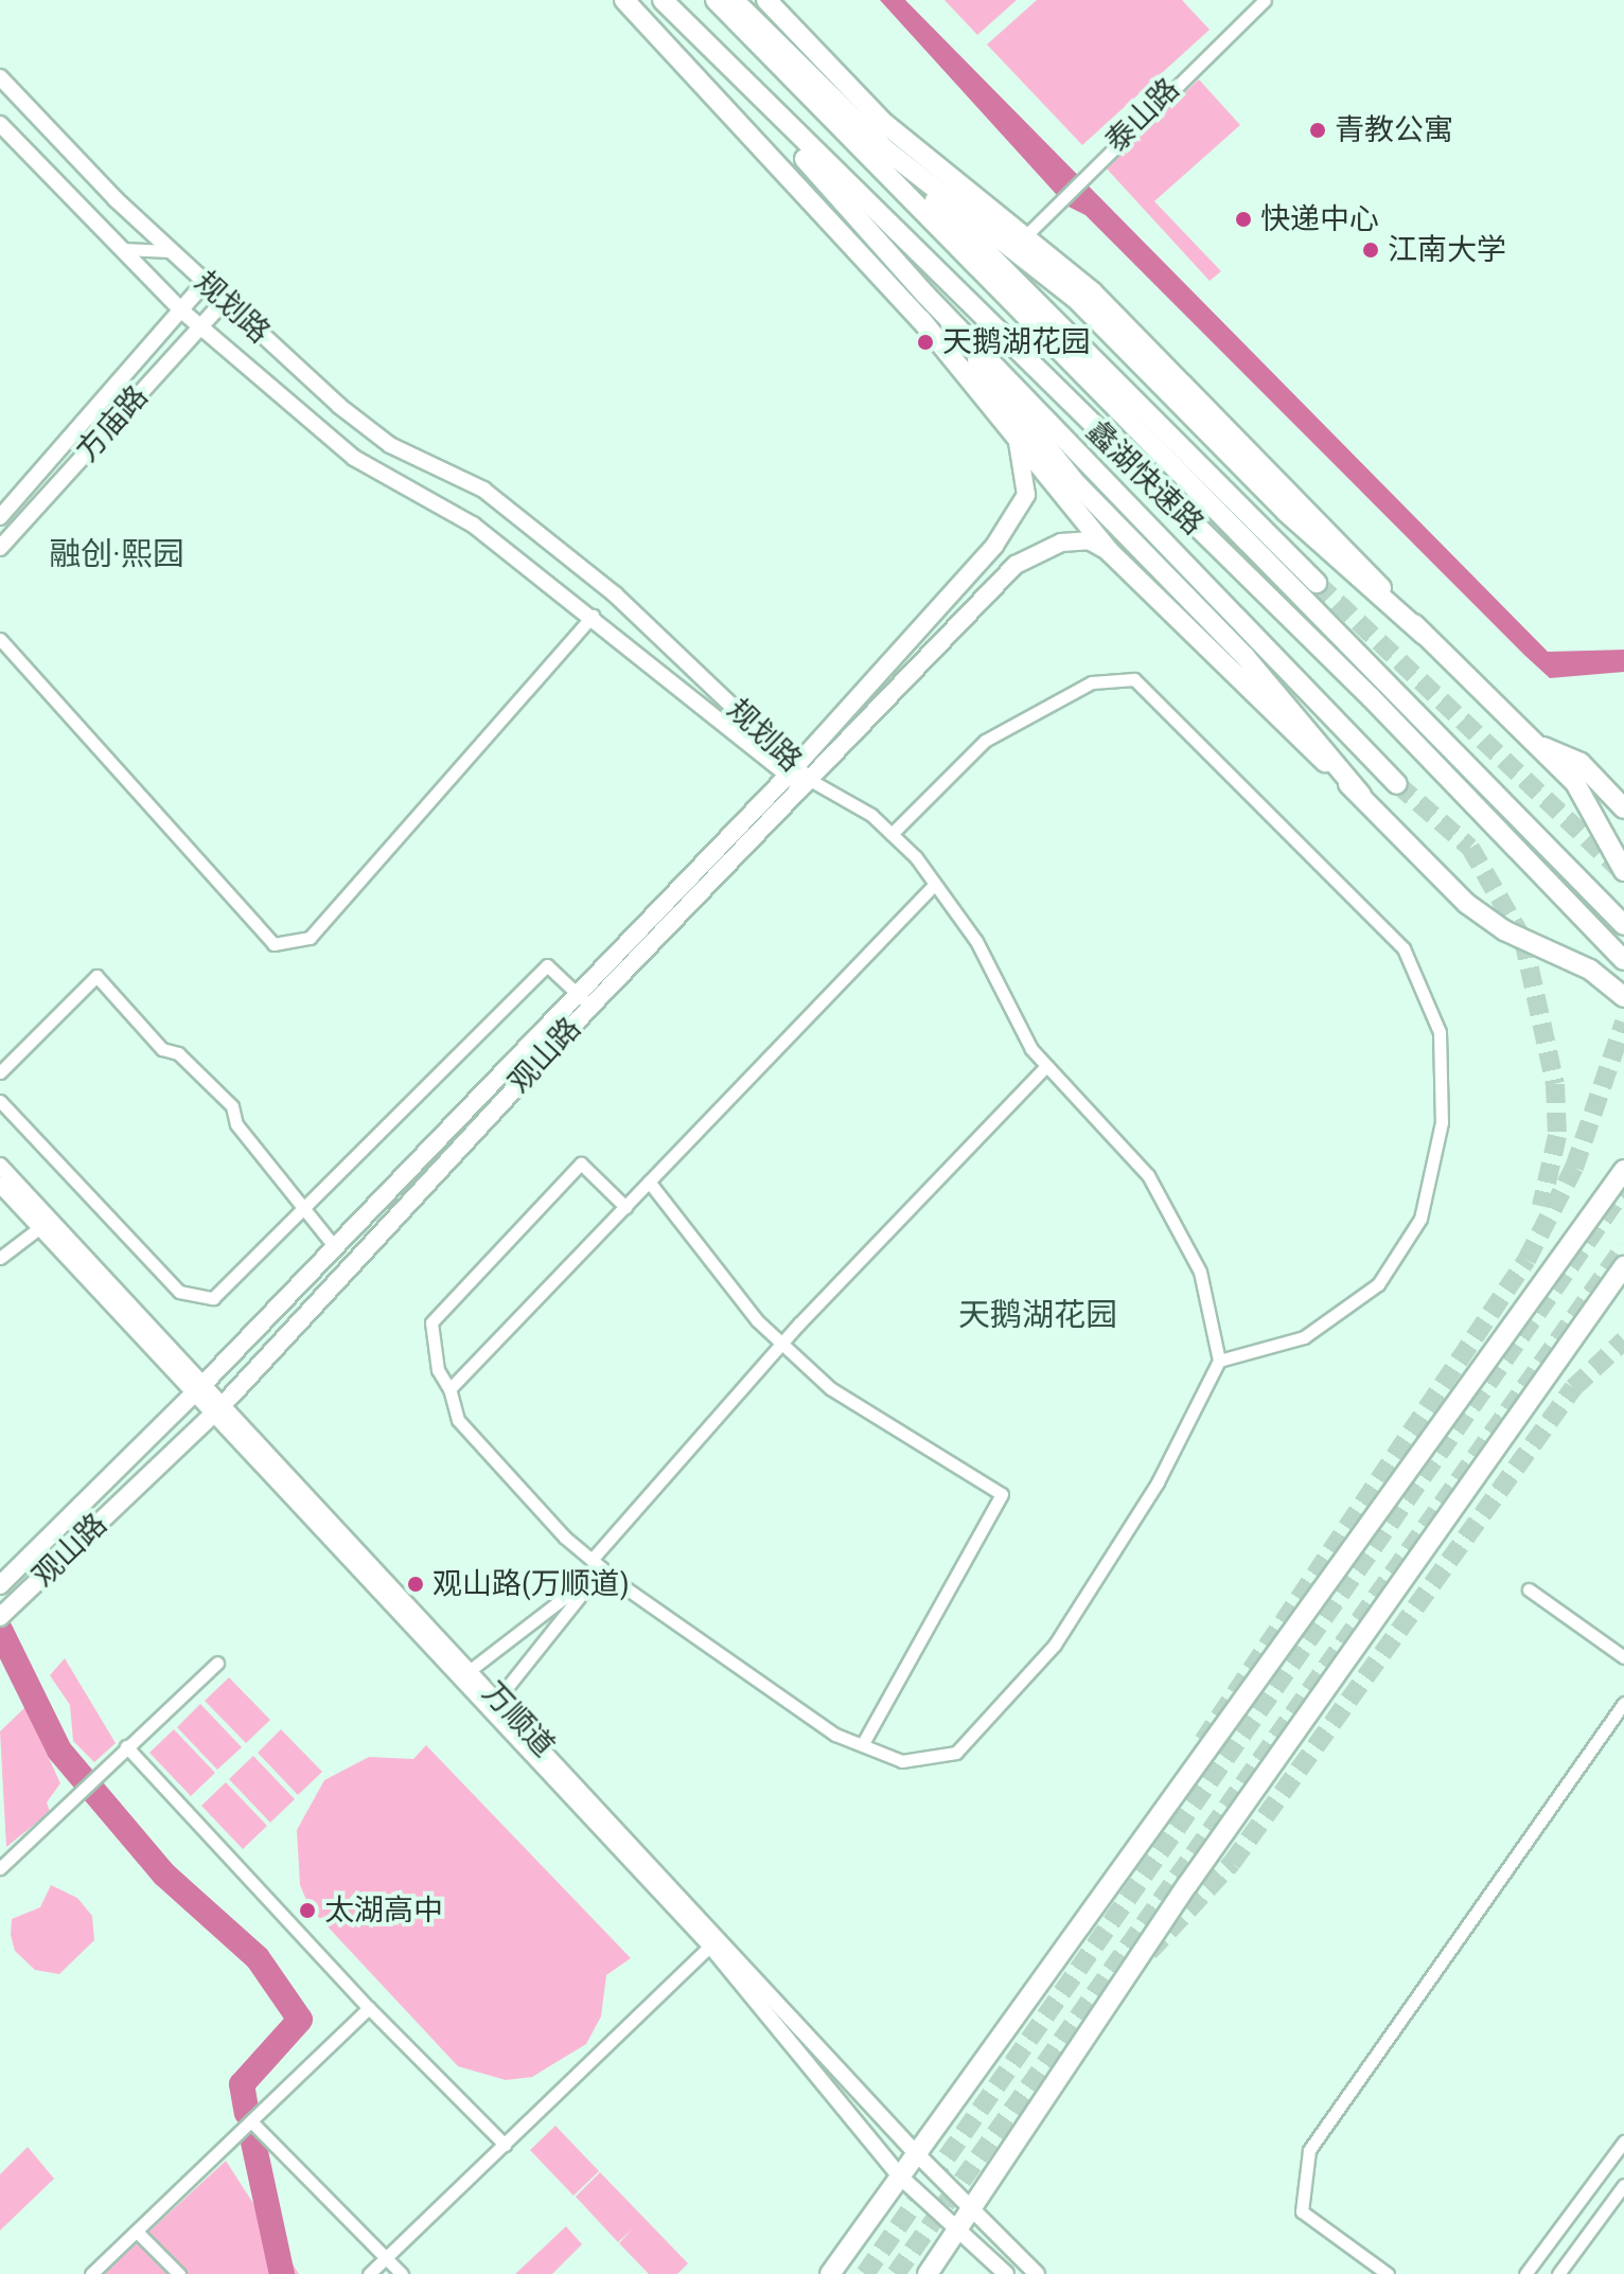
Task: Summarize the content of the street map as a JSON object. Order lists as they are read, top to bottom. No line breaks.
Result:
{"streets":{"main road":["蠡湖快速路","观山路"],"street":["泰山路","规划路","方庙路","万顺道"]},"crossings":[["规划路","方庙路"],["规划路","观山路"],["观山路","万顺道"]],"districts":["融创·熙园","天鹅湖花园"],"places":["青教公寓","快递中心","江南大学","天鹅湖花园","观山路(万顺道)","太湖高中"]}
